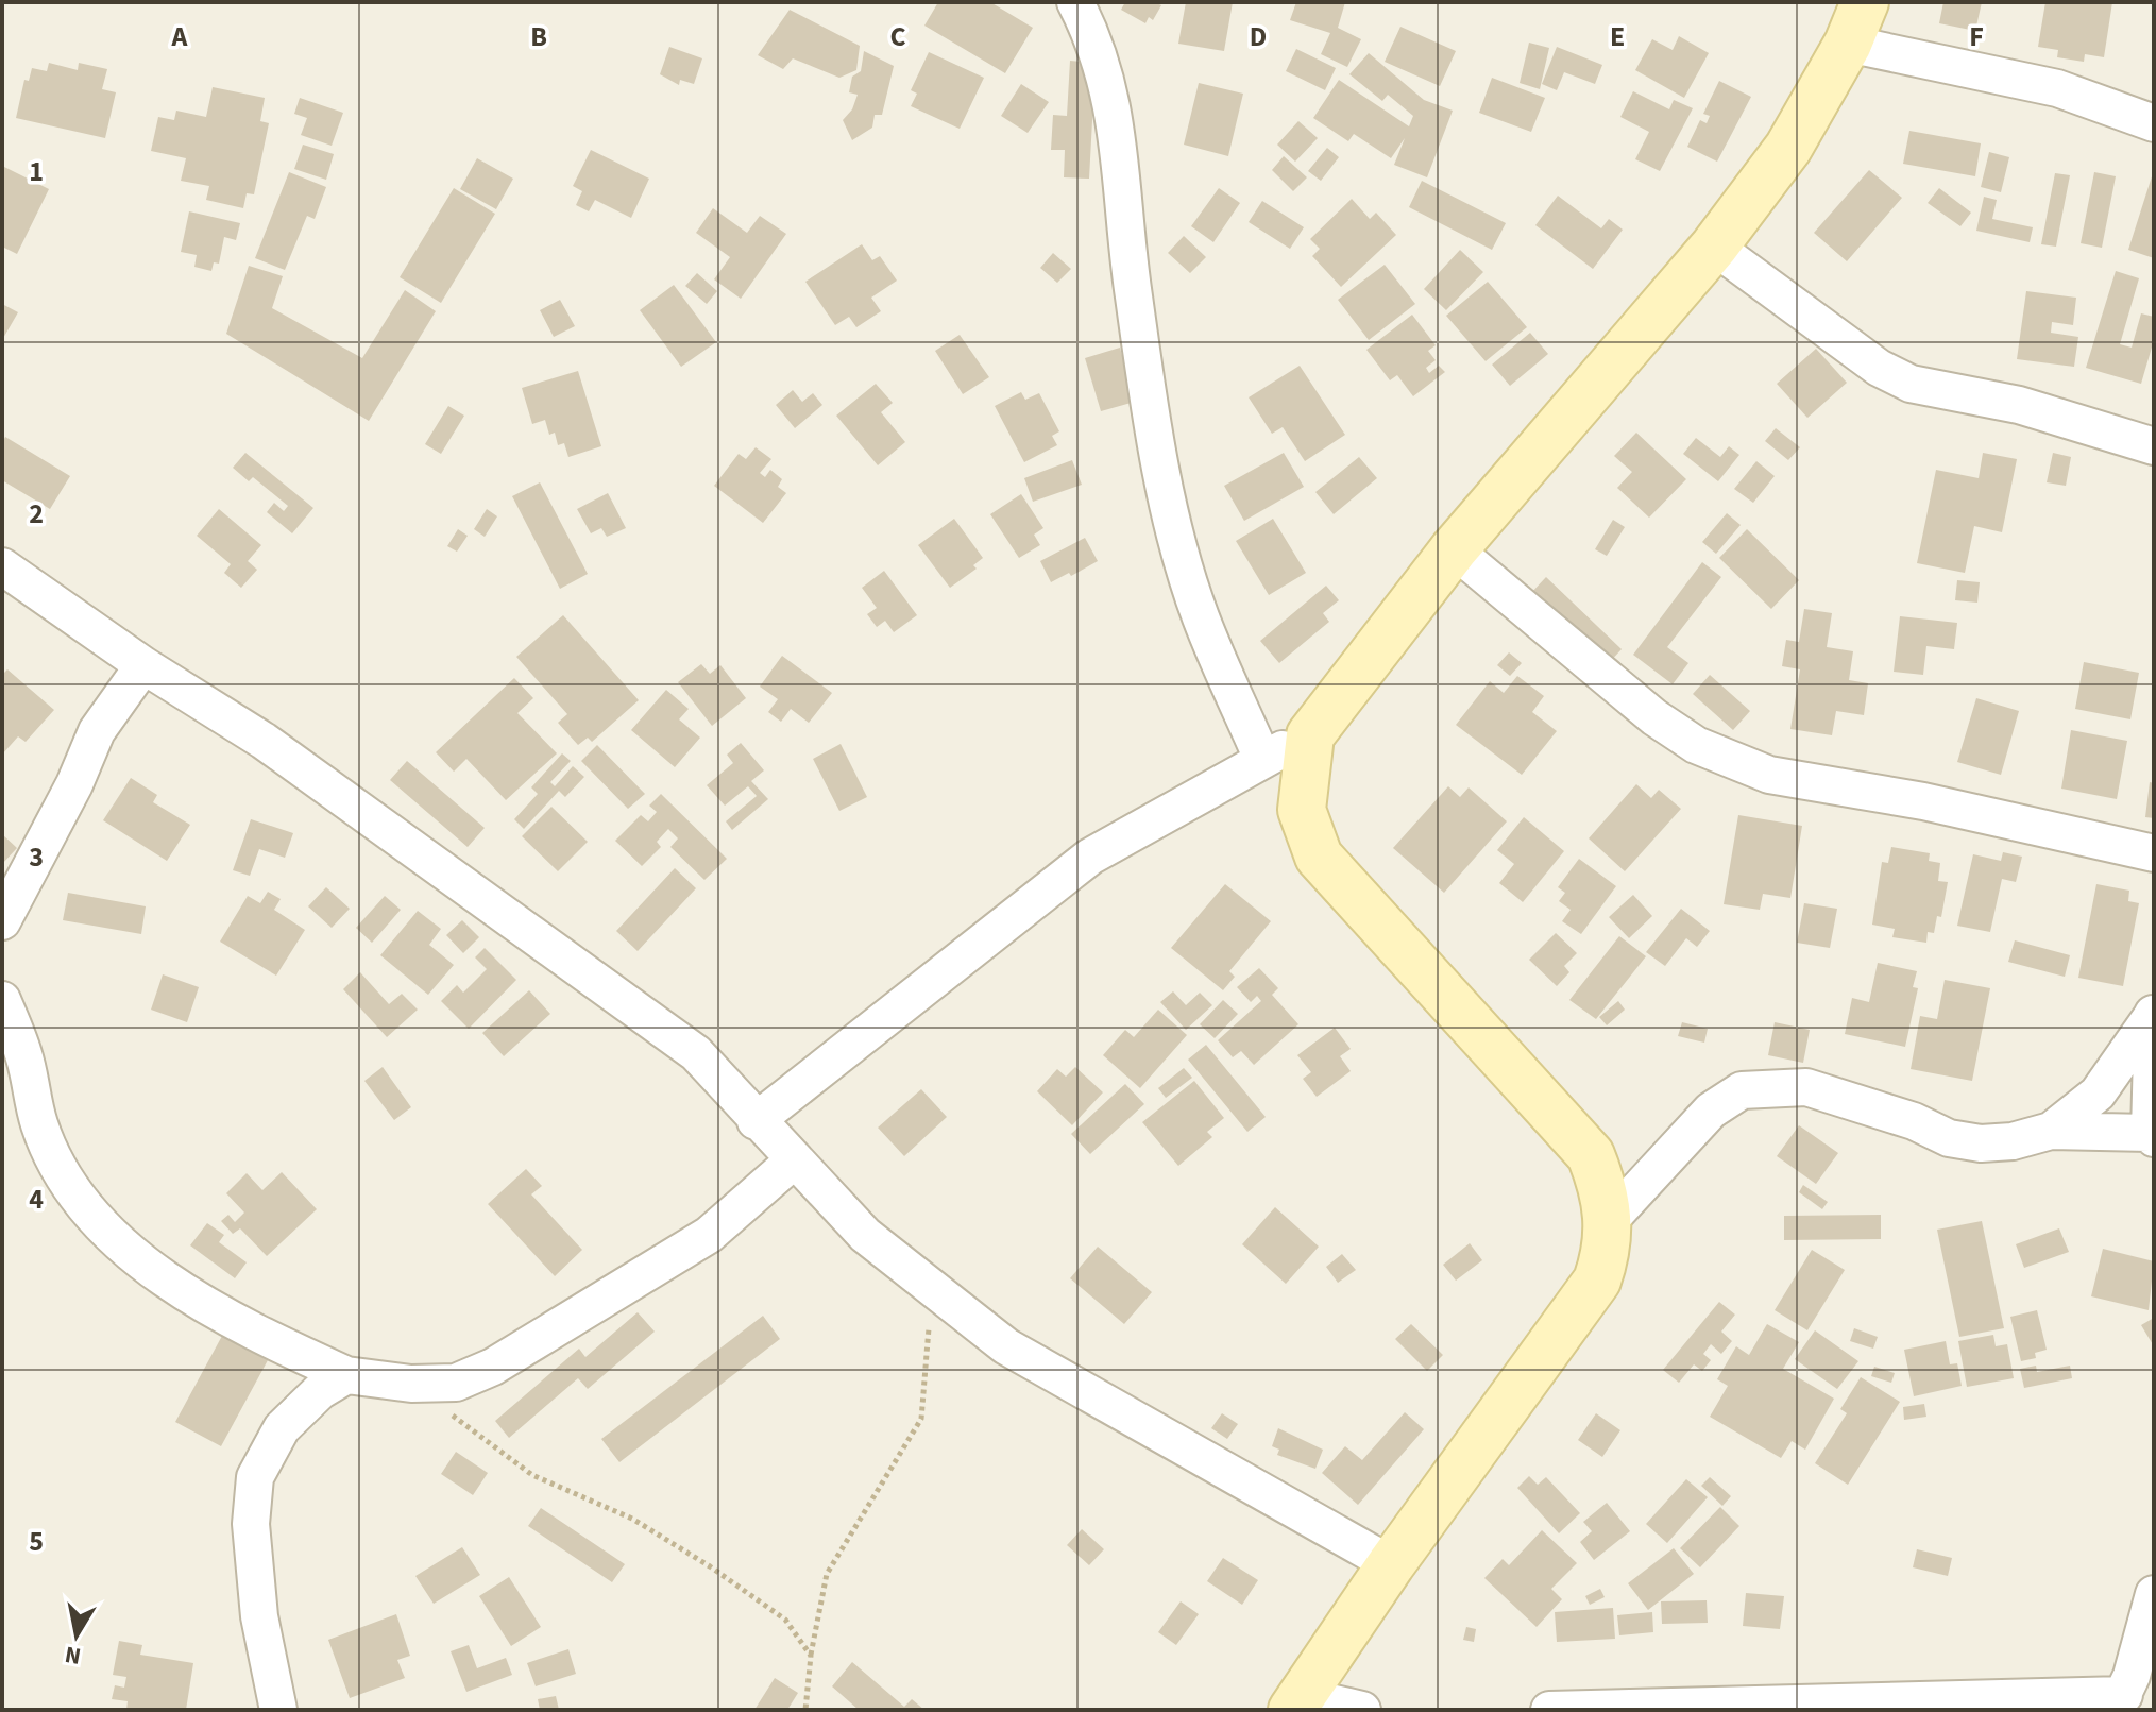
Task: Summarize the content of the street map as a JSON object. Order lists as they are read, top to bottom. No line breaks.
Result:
{"north":"bottom","grid":{"columns":["A","B","C","D","E","F"],"rows":["1","2","3","4","5"]}}
